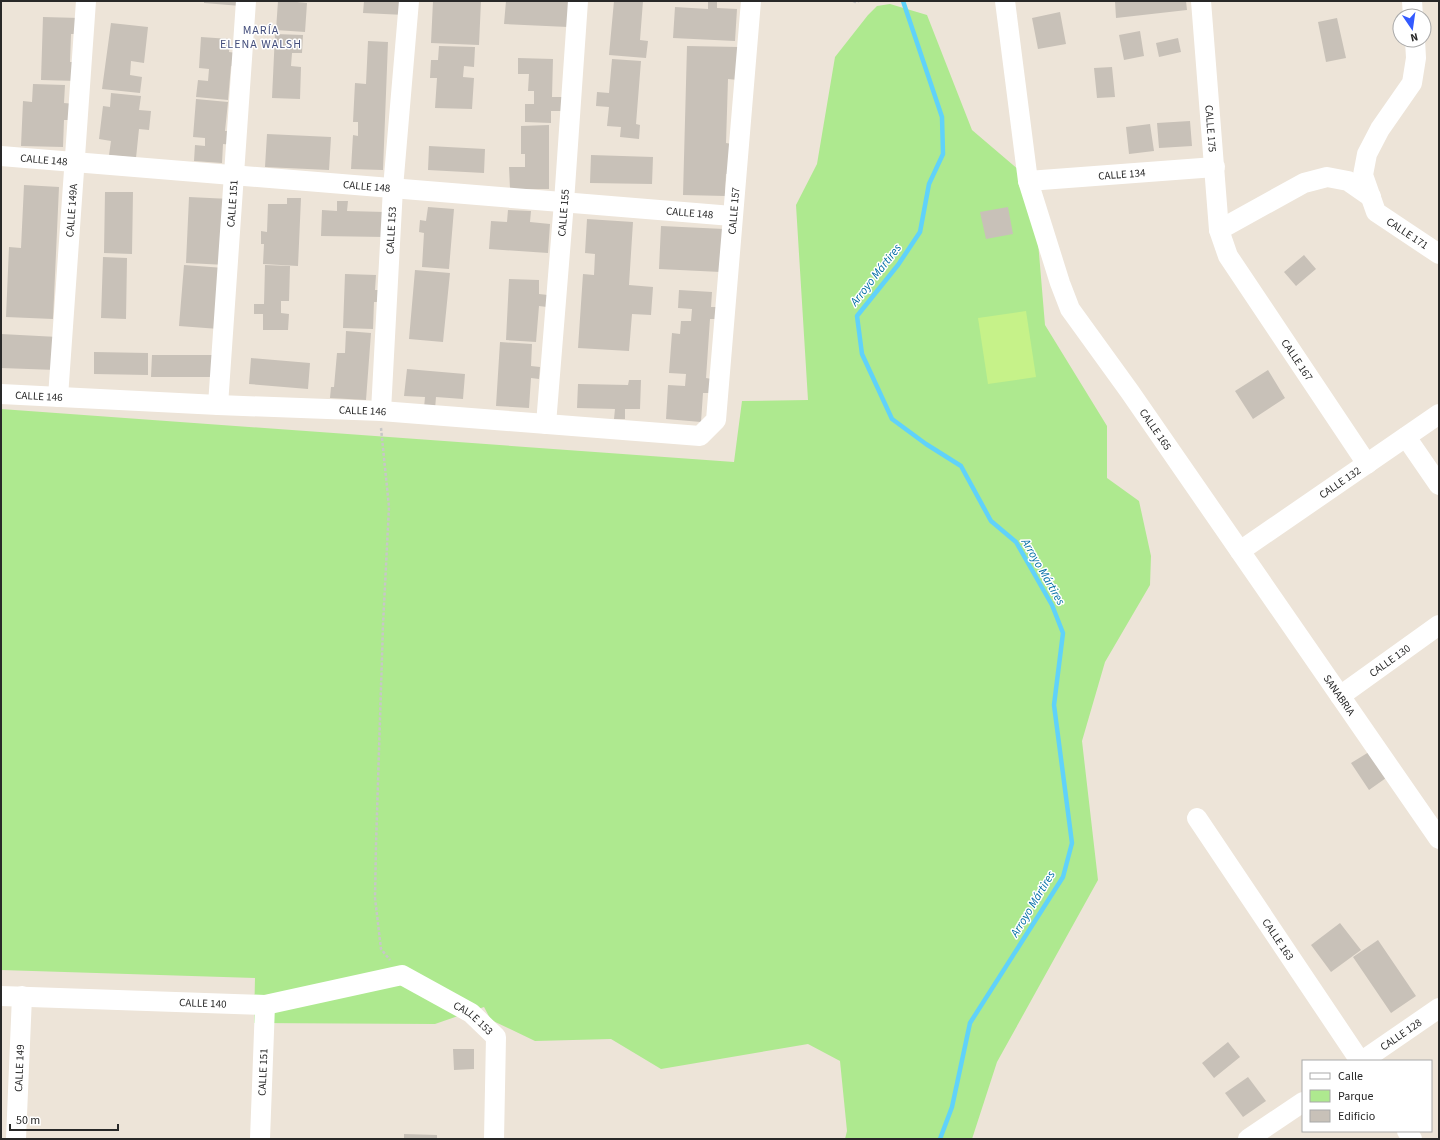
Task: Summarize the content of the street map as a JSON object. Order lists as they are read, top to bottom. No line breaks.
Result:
{"streets":{"street":["CALLE 175","CALLE 148","CALLE 134","CALLE 151","CALLE 157","CALLE 149A","CALLE 155","CALLE 153","CALLE 171","CALLE 167","CALLE 146","CALLE 165","CALLE 132","CALLE 130","SANABRIA","CALLE 163","CALLE 140","CALLE 128","CALLE 149"]},"crossings":[["CALLE 175","CALLE 134"],["CALLE 175","CALLE 167"],["CALLE 148","CALLE 151"],["CALLE 148","CALLE 157"],["CALLE 148","CALLE 149A"],["CALLE 148","CALLE 155"],["CALLE 148","CALLE 153"],["CALLE 134","CALLE 165"],["CALLE 151","CALLE 146"],["CALLE 151","CALLE 140"],["CALLE 157","CALLE 146"],["CALLE 149A","CALLE 146"],["CALLE 155","CALLE 146"],["CALLE 153","CALLE 146"],["CALLE 153","CALLE 140"],["CALLE 167","CALLE 132"],["CALLE 165","CALLE 132"],["CALLE 165","SANABRIA"],["CALLE 132","SANABRIA"],["CALLE 130","SANABRIA"],["CALLE 140","CALLE 149"]],"districts":["MARÍA ELENA WALSH"],"water":["Arroyo Mártires"],"legend":["Calle","Parque","Edificio"],"scale_bar":"50 m","north":"bottom"}
